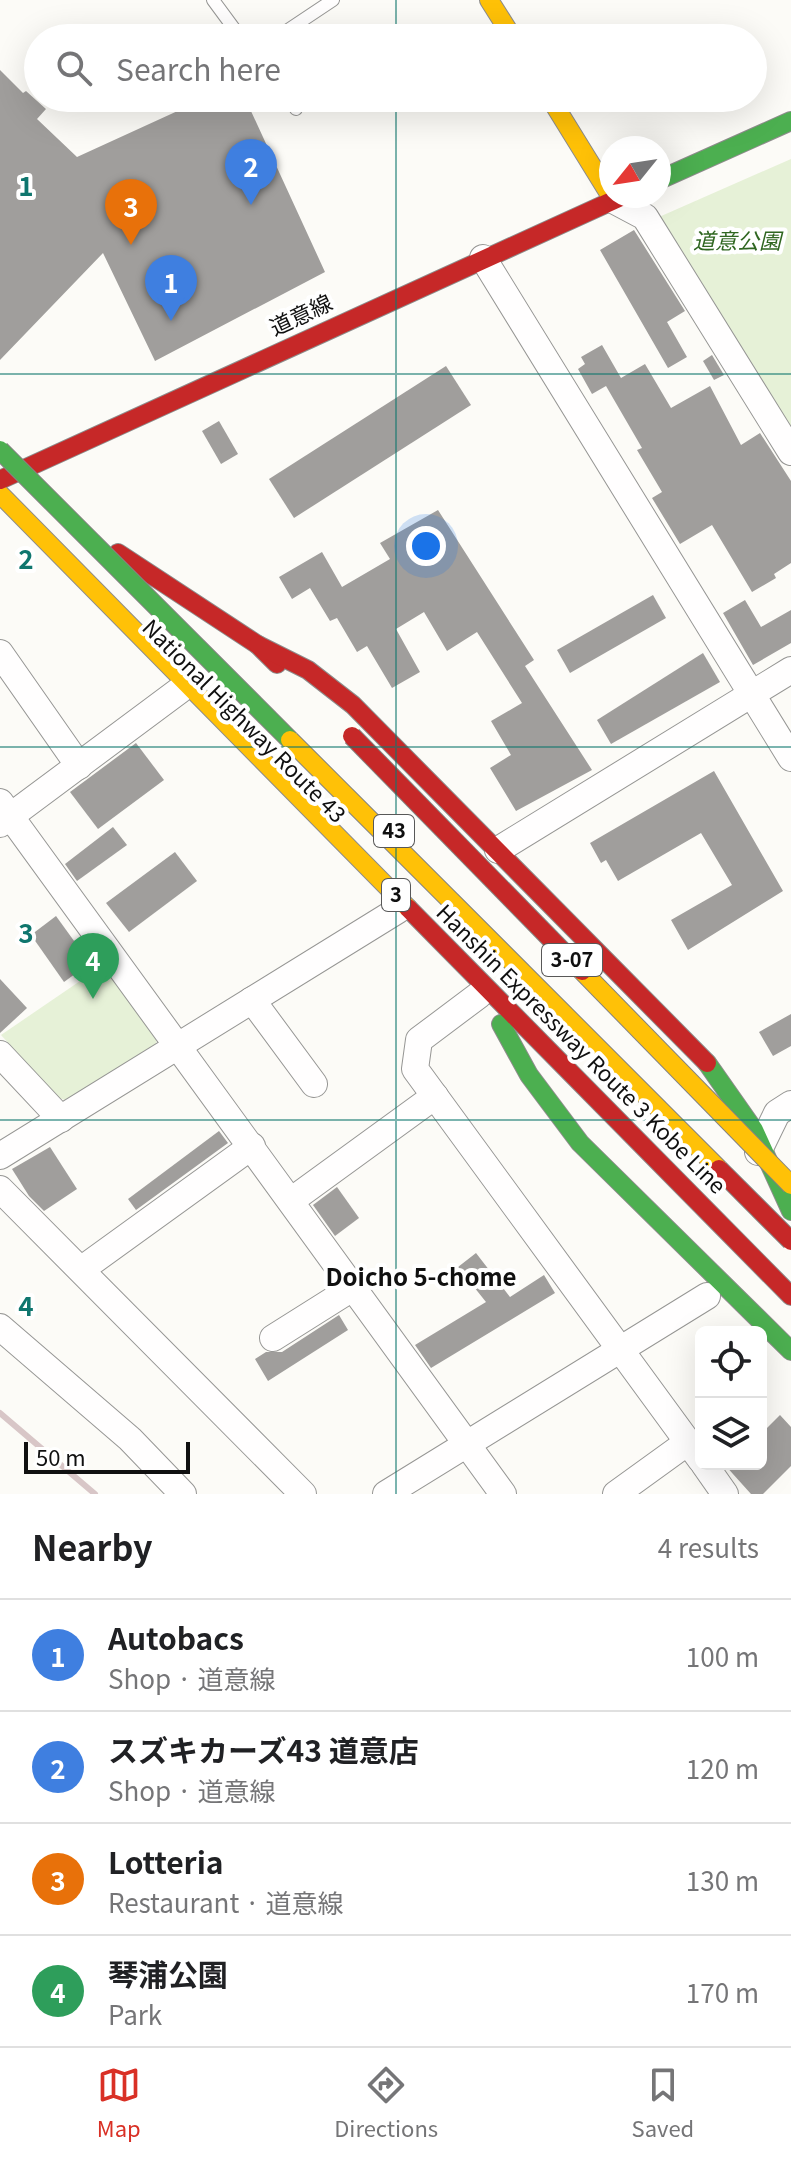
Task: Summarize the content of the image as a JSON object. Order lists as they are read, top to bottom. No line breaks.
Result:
{"streets":{"main road":["道意線","National Highway Route 43","43","3","3-07","Hanshin Expressway Route 3 Kobe Line"]},"crossings":[["道意線","National Highway Route 43"]],"districts":["Doicho 5-chome"],"parks":["道意公園"],"scale_bar":"50 m","north":"bottom left","page":{"search":"Search here","pins":["2","3","1","4"],"scale":"50 m","heading":["Nearby","4 results"],"list":[{"mark":"1","name":"Autobacs","note":"Shop · 道意線","value":"100 m"},{"mark":"2","name":"スズキカーズ43 道意店","note":"Shop · 道意線","value":"120 m"},{"mark":"3","name":"Lotteria","note":"Restaurant · 道意線","value":"130 m"},{"mark":"4","name":"琴浦公園","note":"Park","value":"170 m"}],"nav":["Map","Directions","Saved"]},"grid":{"rows":["1","2","3","4"]}}
